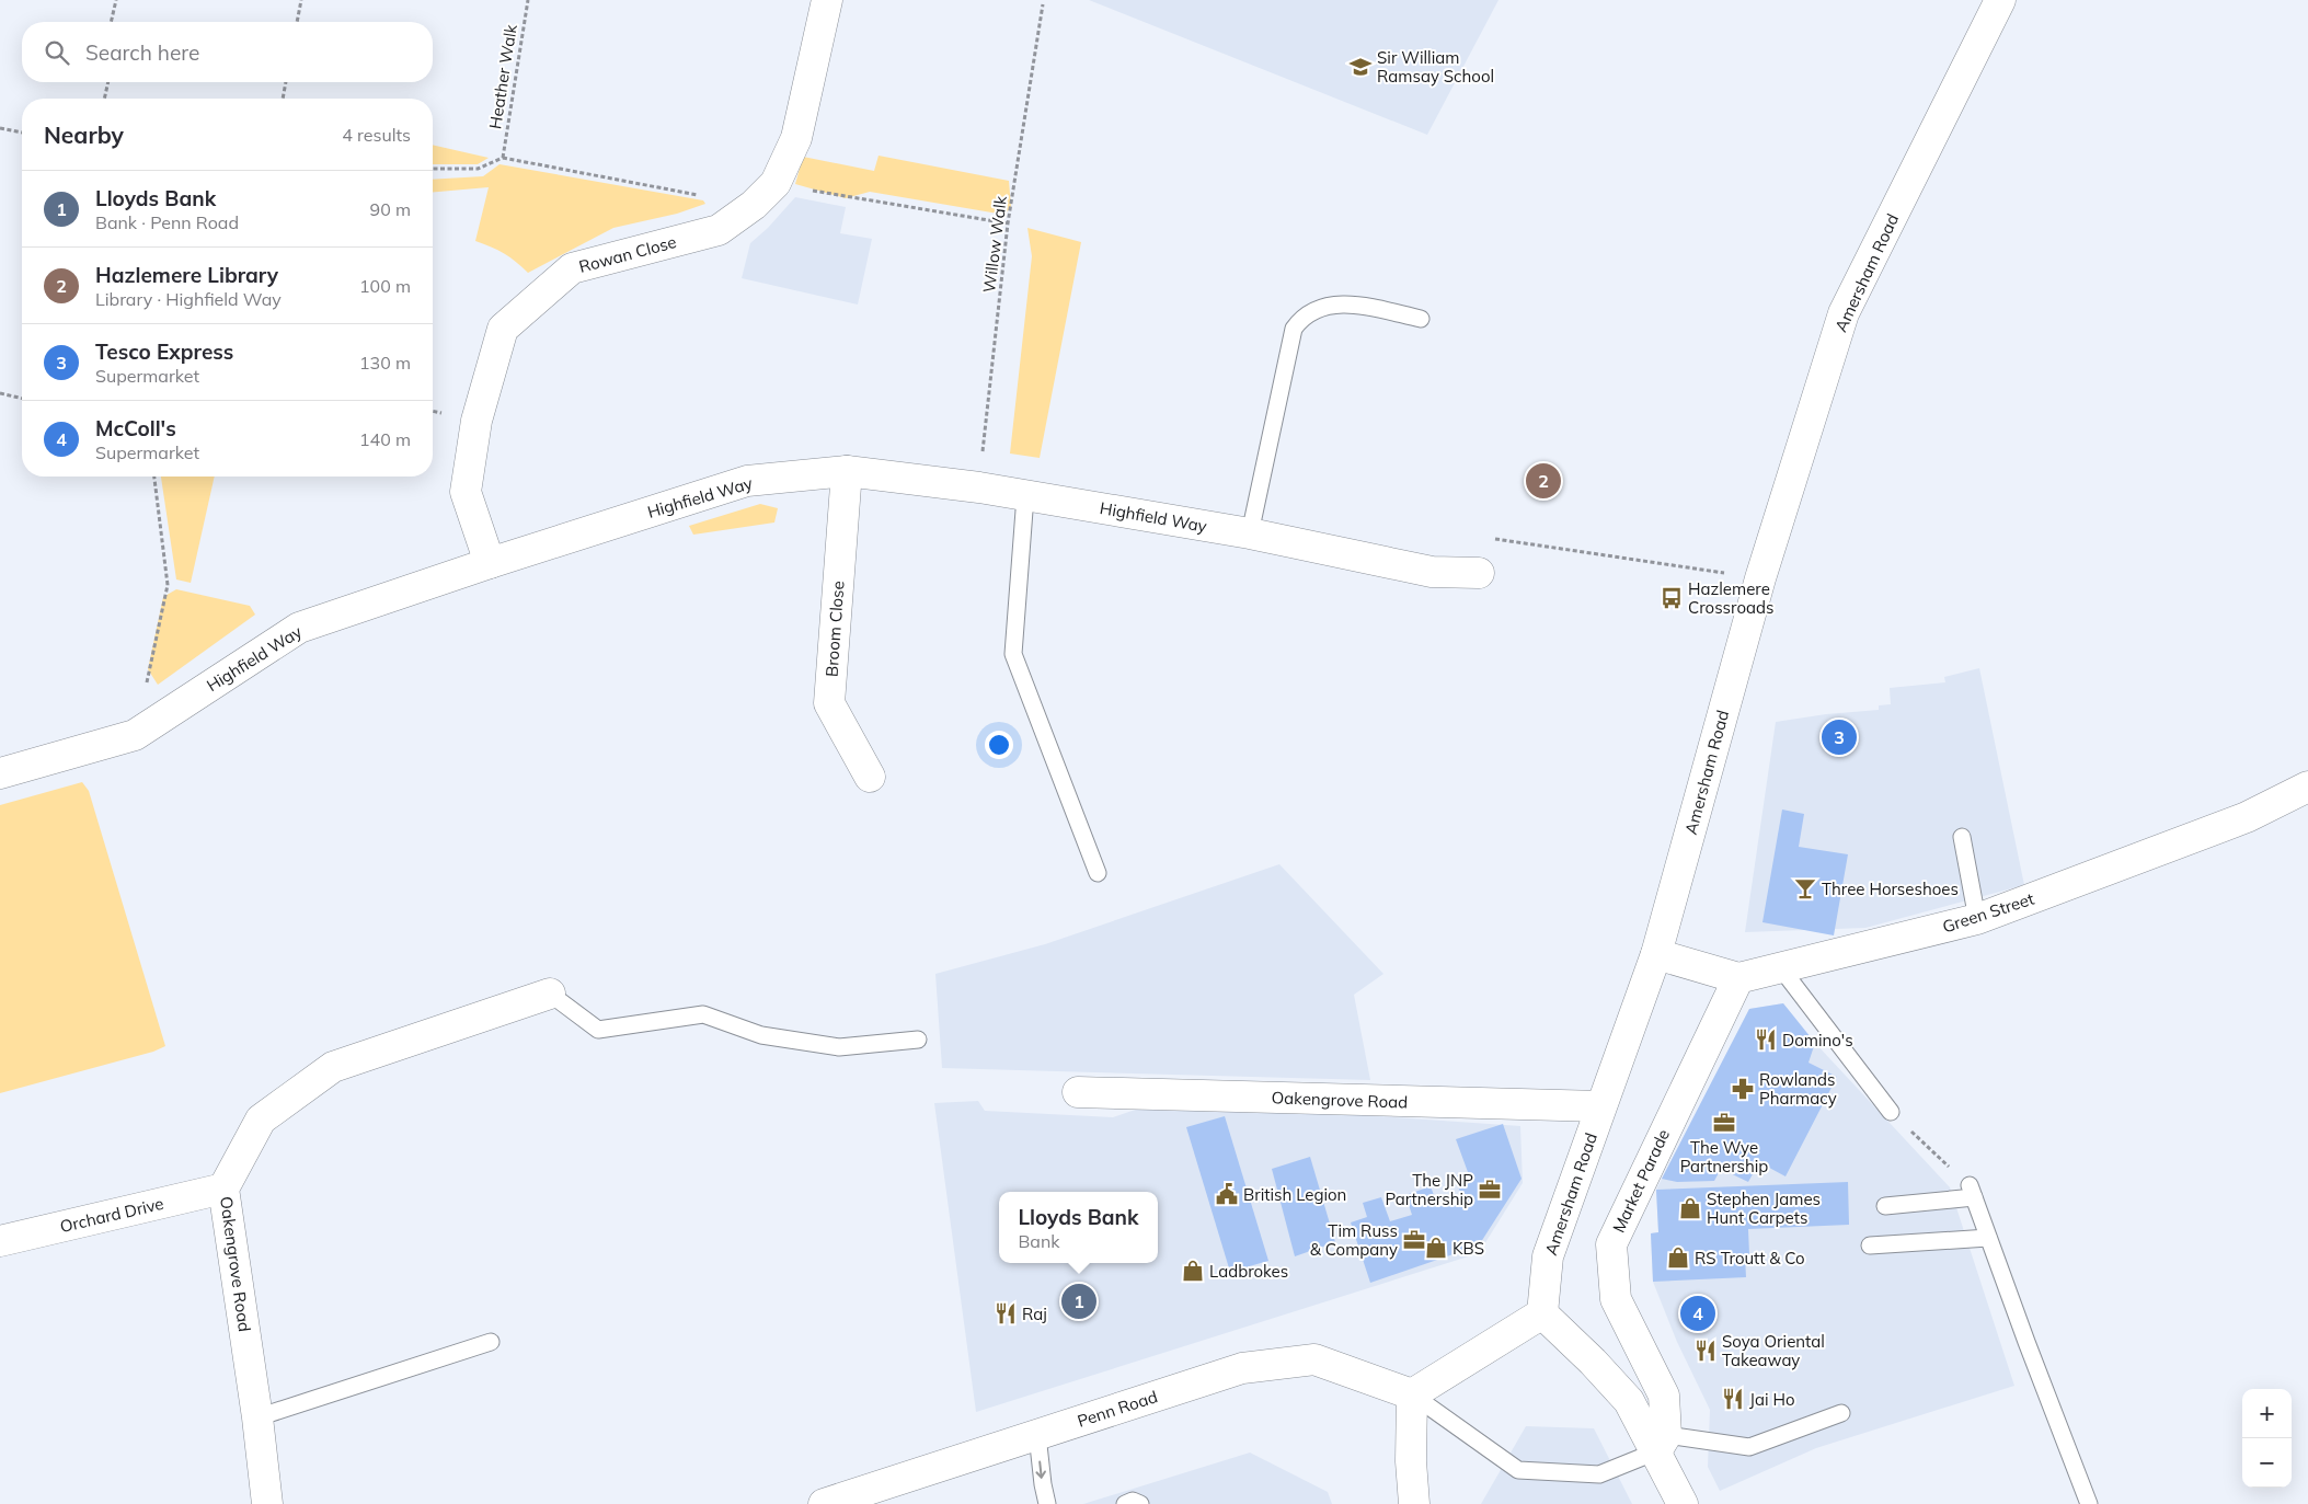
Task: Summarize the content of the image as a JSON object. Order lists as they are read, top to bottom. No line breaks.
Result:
{"streets":{"street":["Rowan Close","Amersham Road","Highfield Way","Broom Close","Green Street","Oakengrove Road","Market Parade","Orchard Drive","Penn Road"],"path":["Heather Walk","Willow Walk"]},"crossings":[["Willow Walk","Highfield Way"],["Rowan Close","Highfield Way"],["Amersham Road","Green Street"],["Amersham Road","Oakengrove Road"],["Highfield Way","Broom Close"],["Green Street","Market Parade"],["Oakengrove Road","Orchard Drive"]],"places":{"school or university":["Sir William Ramsay School"],"bus stop":["Hazlemere Crossroads"],"bar":["Three Horseshoes"],"restaurant":["Domino's","Raj","Soya Oriental Takeaway","Jai Ho"],"pharmacy":["Rowlands Pharmacy"],"office":["The Wye Partnership","The JNP Partnership","Tim Russ & Company"],"public building":["British Legion"],"shop":["Stephen James Hunt Carpets","KBS","RS Troutt & Co","Ladbrokes"]},"page":{"search":"Search here","heading":["Nearby","4 results"],"list":[{"mark":"1","name":"Lloyds Bank","note":"Bank · Penn Road","value":"90 m"},{"mark":"2","name":"Hazlemere Library","note":"Library · Highfield Way","value":"100 m"},{"mark":"3","name":"Tesco Express","note":"Supermarket","value":"130 m"},{"mark":"4","name":"McColl's","note":"Supermarket","value":"140 m"}],"pins":["2","3","1","4"],"popup":["Lloyds Bank","Bank"],"map_buttons":["+","−"]}}
